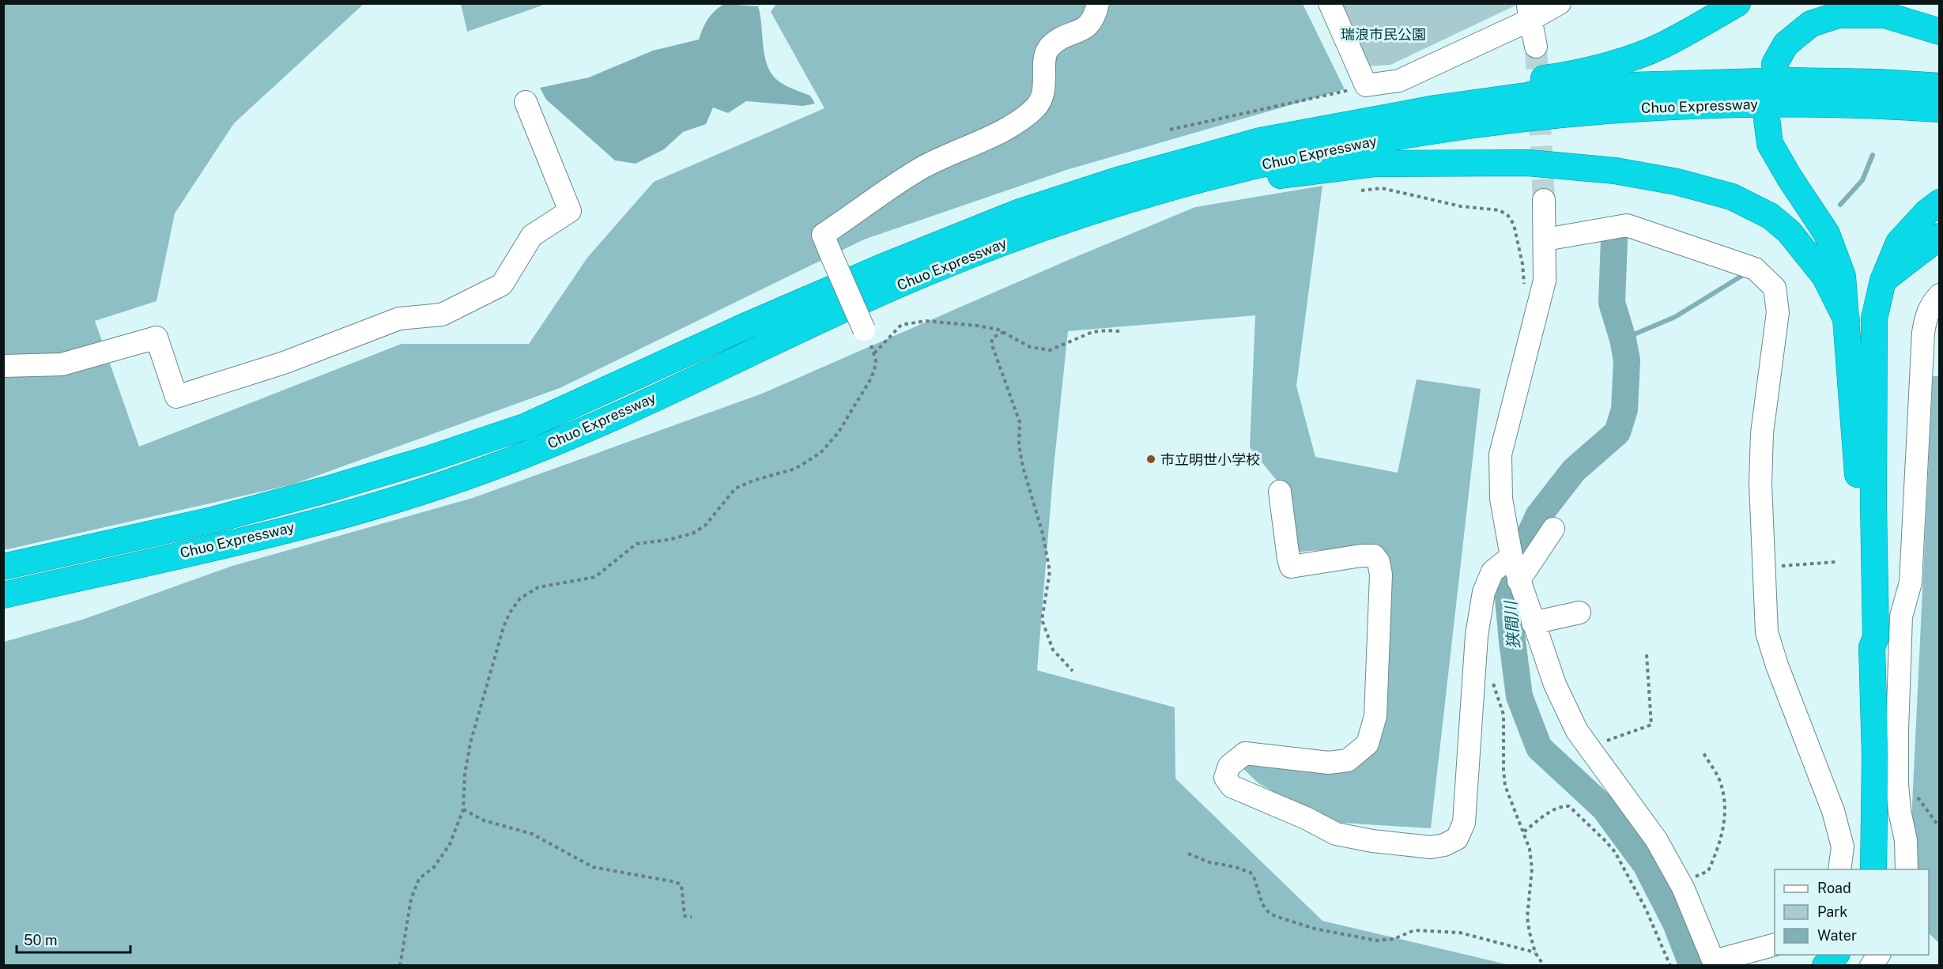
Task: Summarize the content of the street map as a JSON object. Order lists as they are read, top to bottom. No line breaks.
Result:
{"streets":{"highway":["Chuo Expressway"]},"water":["狭間川"],"parks":["瑞浪市民公園"],"places":["市立明世小学校"],"legend":["Road","Park","Water"],"scale_bar":"50 m"}
